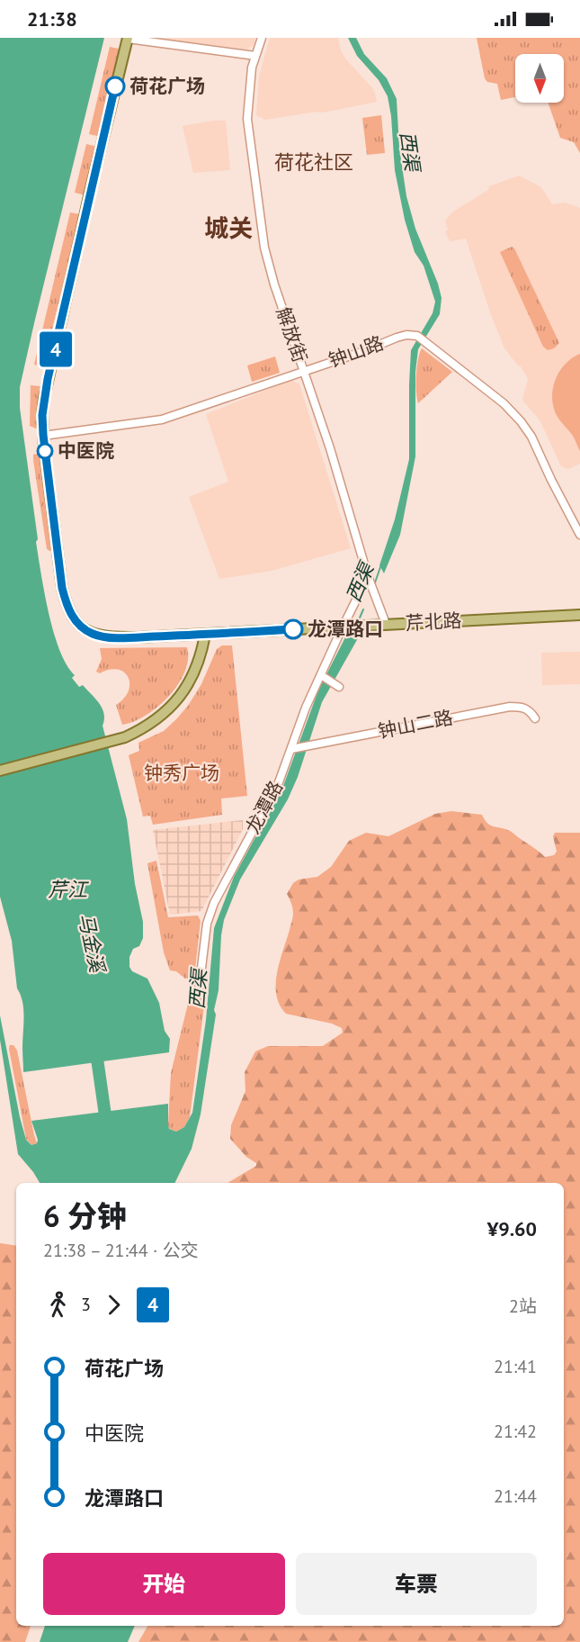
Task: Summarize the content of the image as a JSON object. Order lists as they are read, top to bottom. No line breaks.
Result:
{"streets":{"main road":["芹北路"],"street":["解放街","钟山路","钟山二路","龙潭路"]},"crossings":[["解放街","钟山路"],["解放街","芹北路"],["解放街","龙潭路"],["钟山路","芹北路"],["芹北路","龙潭路"],["钟山二路","龙潭路"]],"districts":["荷花社区","城关"],"water":["西渠","芹江","马金溪"],"parks":["钟秀广场"],"places":["荷花广场","中医院","龙潭路口"],"lines":["bus line 4"],"north":"bottom","page":{"status":"21:38","on_map":"4","heading":["6 分钟","21:38 – 21:44 · 公交","¥9.60"],"legs":["3","4","2站"],"list":[{"name":"荷花广场","value":"21:41"},{"name":"中医院","value":"21:42"},{"name":"龙潭路口","value":"21:44"}],"buttons":["开始","车票"]}}
